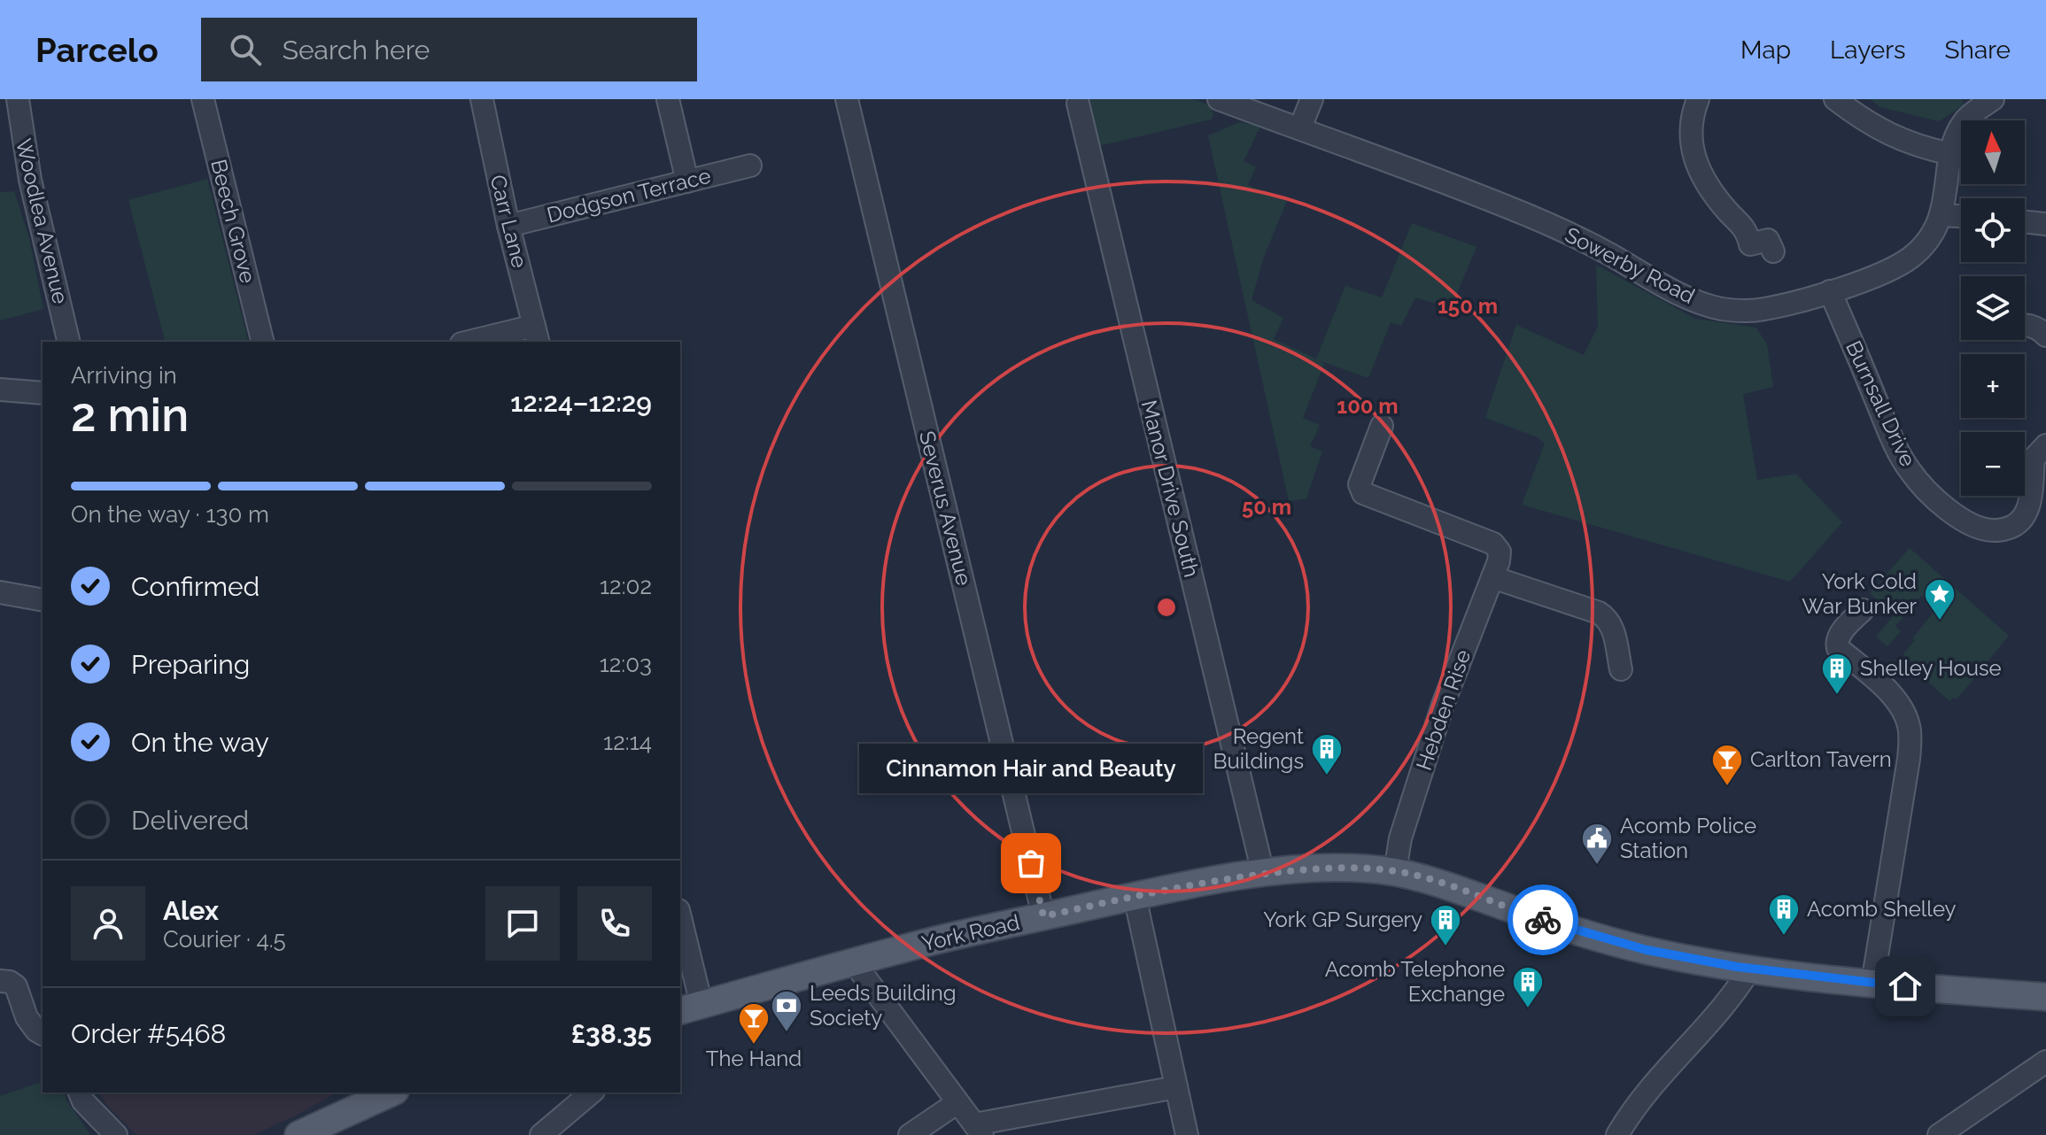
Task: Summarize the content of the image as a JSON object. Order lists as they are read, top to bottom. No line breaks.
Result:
{"streets":{"main road":["York Road"],"street":["Dodgson Terrace","Woodlea Avenue","Beech Grove","Carr Lane","Sowerby Road","Burnsall Drive","Manor Drive South","Severus Avenue","Hebden Rise"]},"crossings":[["Dodgson Terrace","Carr Lane"],["Sowerby Road","Burnsall Drive"],["Manor Drive South","York Road"],["Severus Avenue","York Road"],["Hebden Rise","York Road"]],"places":{"place":["York Cold War Bunker"],"building":["Shelley House","Regent Buildings","Acomb Shelley","York GP Surgery","Acomb Telephone Exchange"],"bar":["Carlton Tavern","The Hand"],"other":["Cinnamon Hair and Beauty"],"public building":["Acomb Police Station"],"bank":["Leeds Building Society"]},"north":"top","page":{"header":"Parcelo","search":"Search here","nav":["Map","Layers","Share"],"map_buttons":["+","−"],"heading":["2 min","Arriving in","12:24–12:29"],"panel":["Alex","Courier · 4.5","Order #5468","£38.35"],"bar":"On the way · 130 m","list":[["Confirmed","12:02"],["Preparing","12:03"],["On the way","12:14"],"Delivered"],"bubble":"Cinnamon Hair and Beauty"},"rings":["150 m","100 m","50 m"]}
